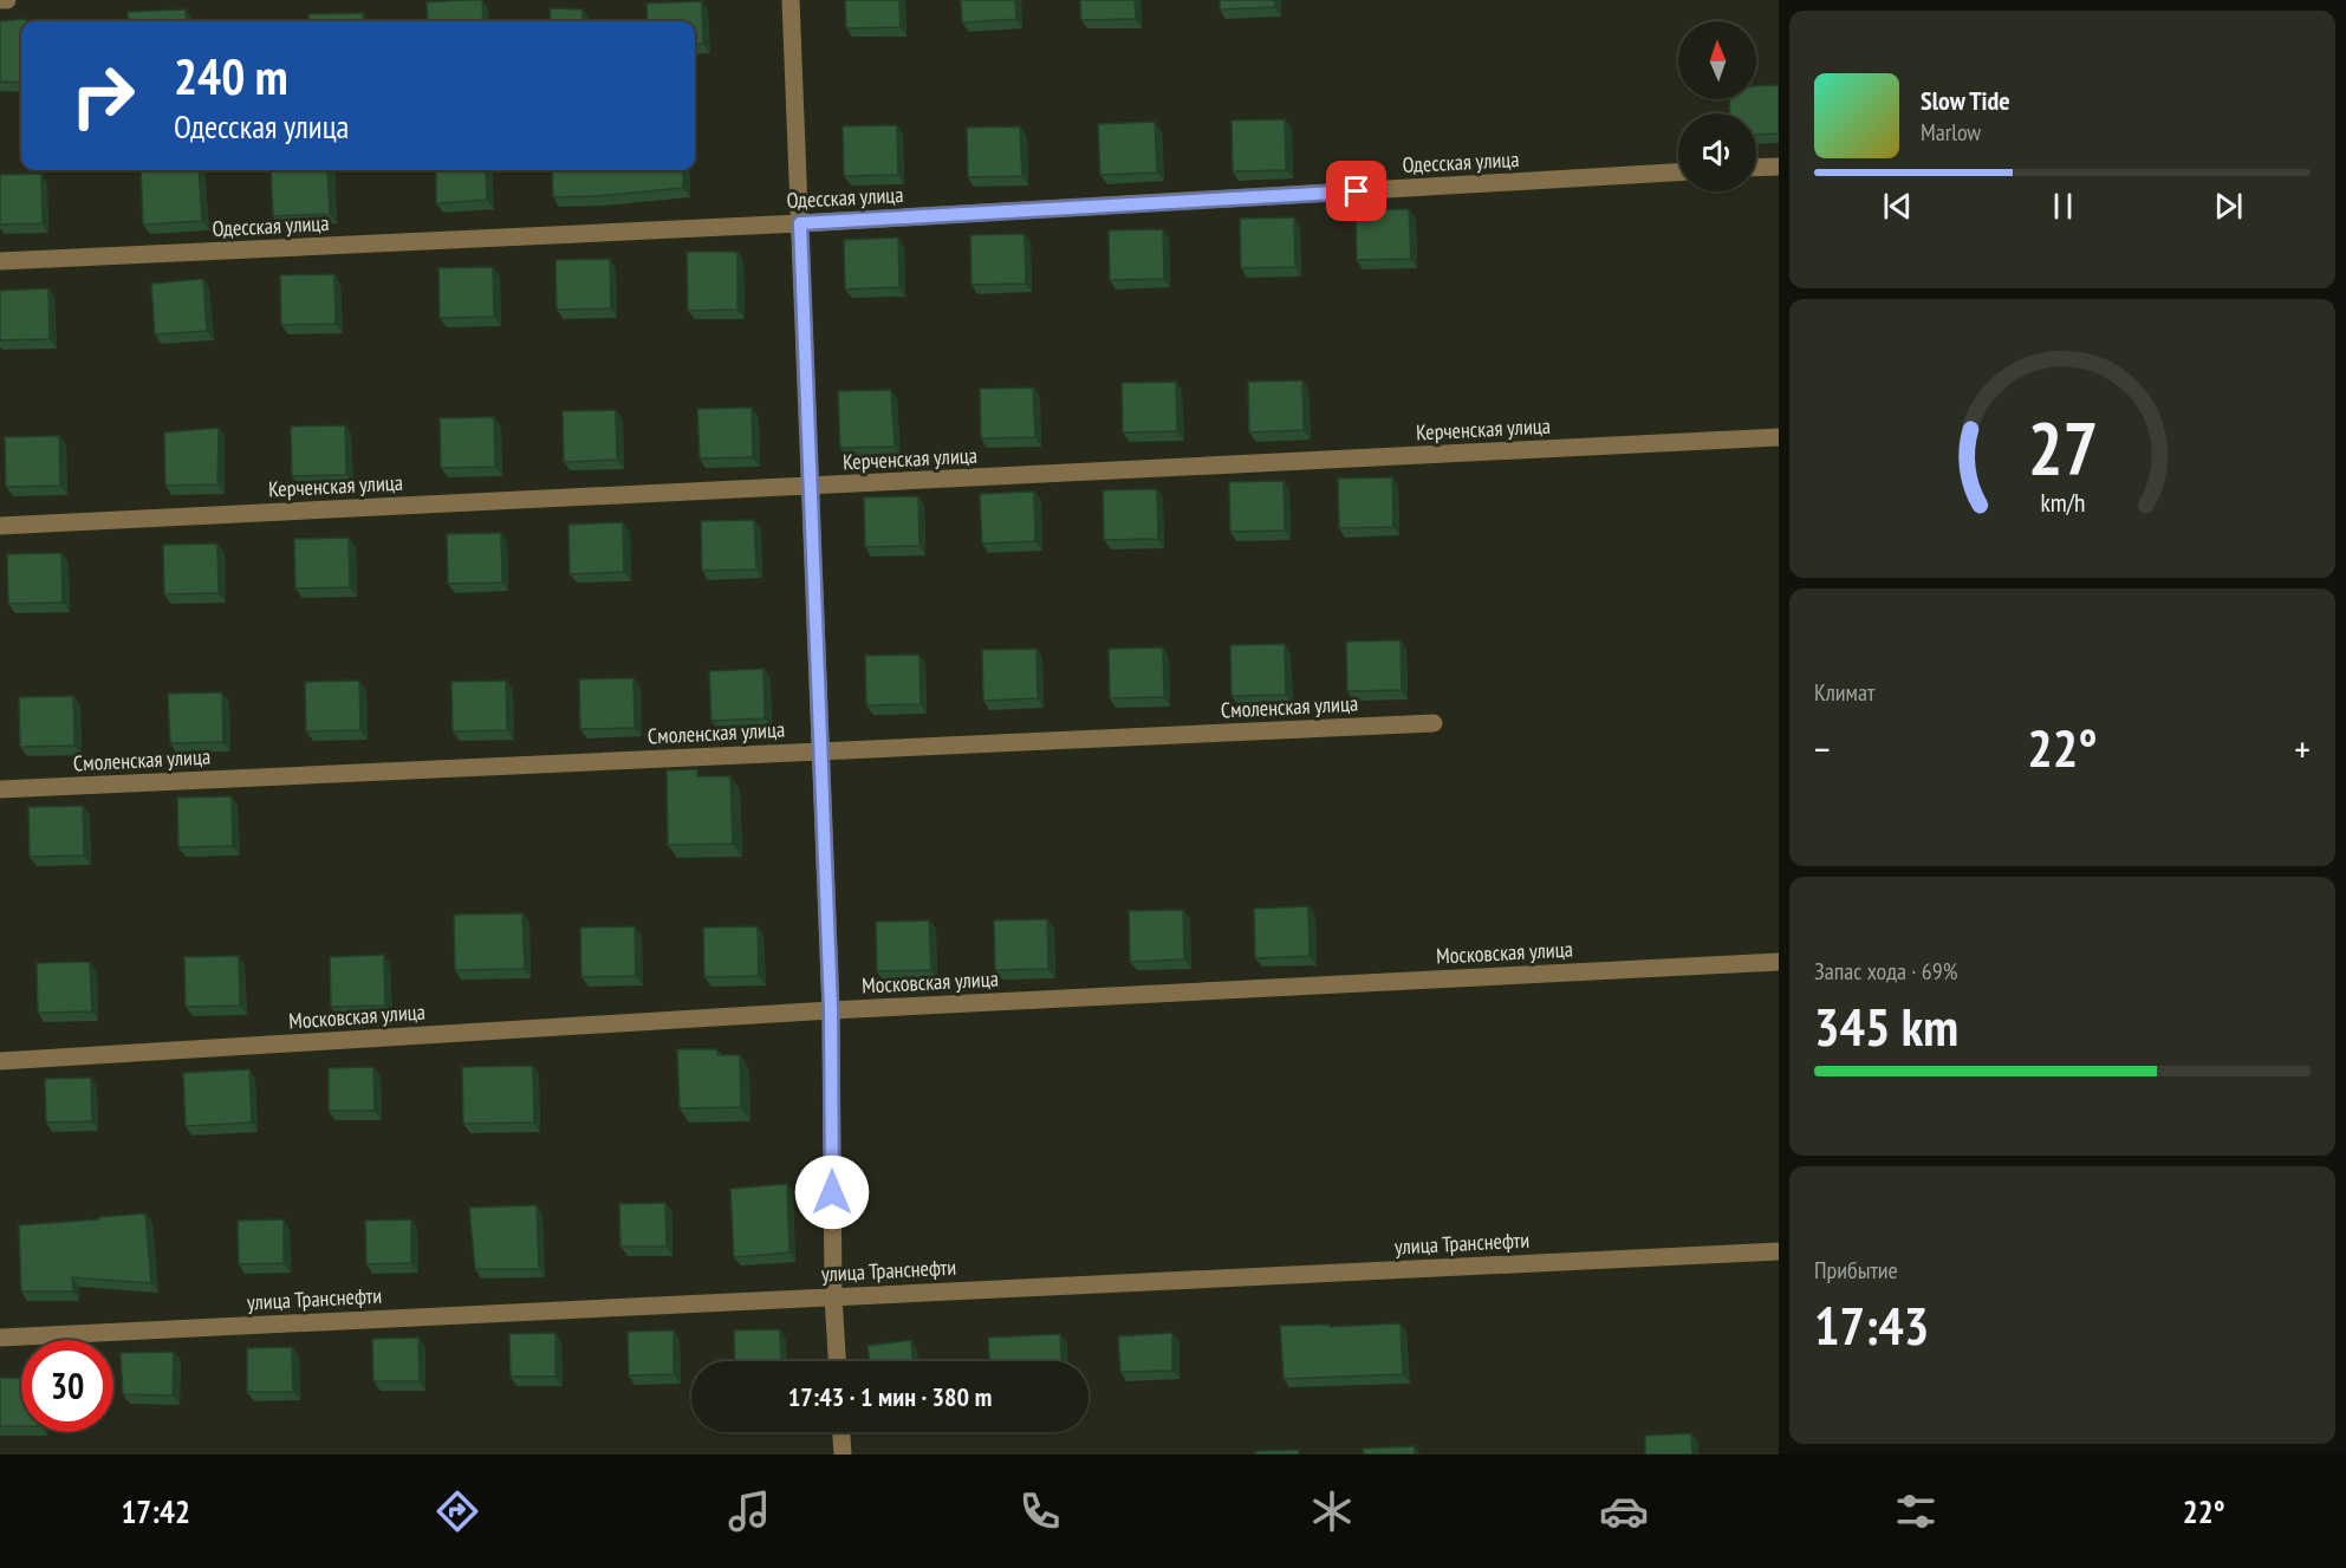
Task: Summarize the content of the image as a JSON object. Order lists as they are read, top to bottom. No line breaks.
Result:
{"streets":{"street":["Одесская улица","Керченская улица","Смоленская улица","Московская улица","улица Транснефти"]},"north":"top","page":{"turn":["240 m","Одесская улица"],"song":["Slow Tide","Marlow"],"tile":["Климат",["Запас хода · 69%","345 km"],["Прибытие","17:43"]],"heat":["−","22°","+"],"limit":"30","trip":"17:43 · 1 мин · 380 m","tabs":["17:42","22°"],"gauge":["27","km/h"]}}
